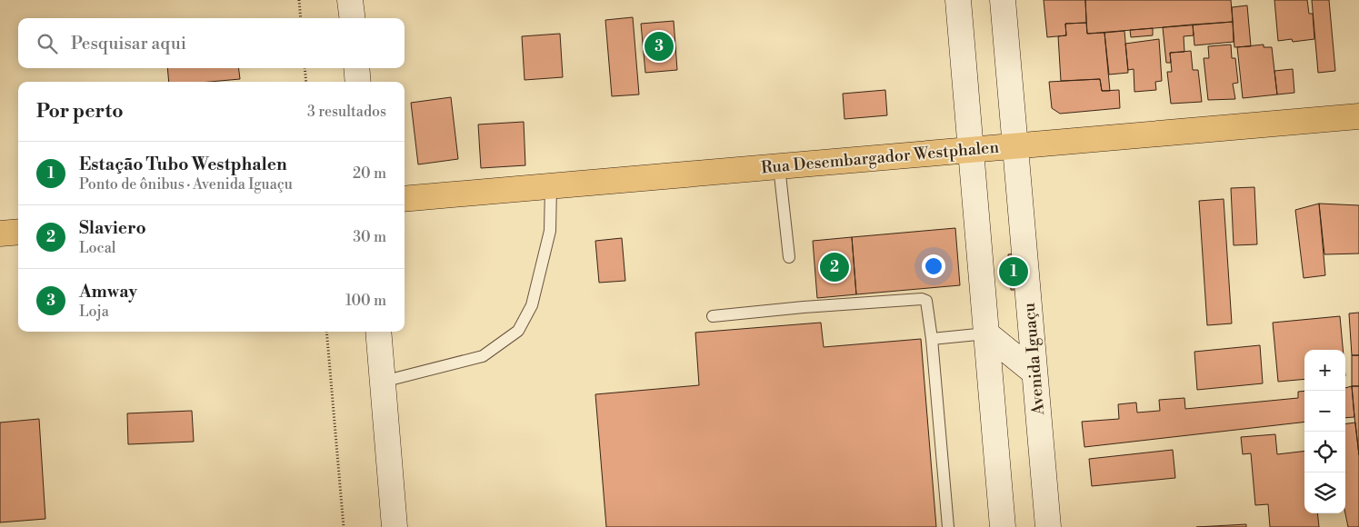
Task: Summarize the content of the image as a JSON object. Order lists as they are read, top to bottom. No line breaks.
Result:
{"streets":{"main road":["Rua Desembargador Westphalen","Avenida Iguaçu"]},"crossings":[["Rua Desembargador Westphalen","Avenida Iguaçu"]],"page":{"search":"Pesquisar aqui","pins":["3","2","1"],"heading":["Por perto","3 resultados"],"list":[{"mark":"1","name":"Estação Tubo Westphalen","note":"Ponto de ônibus · Avenida Iguaçu","value":"20 m"},{"mark":"2","name":"Slaviero","note":"Local","value":"30 m"},{"mark":"3","name":"Amway","note":"Loja","value":"100 m"}],"map_buttons":["+","−"]}}
